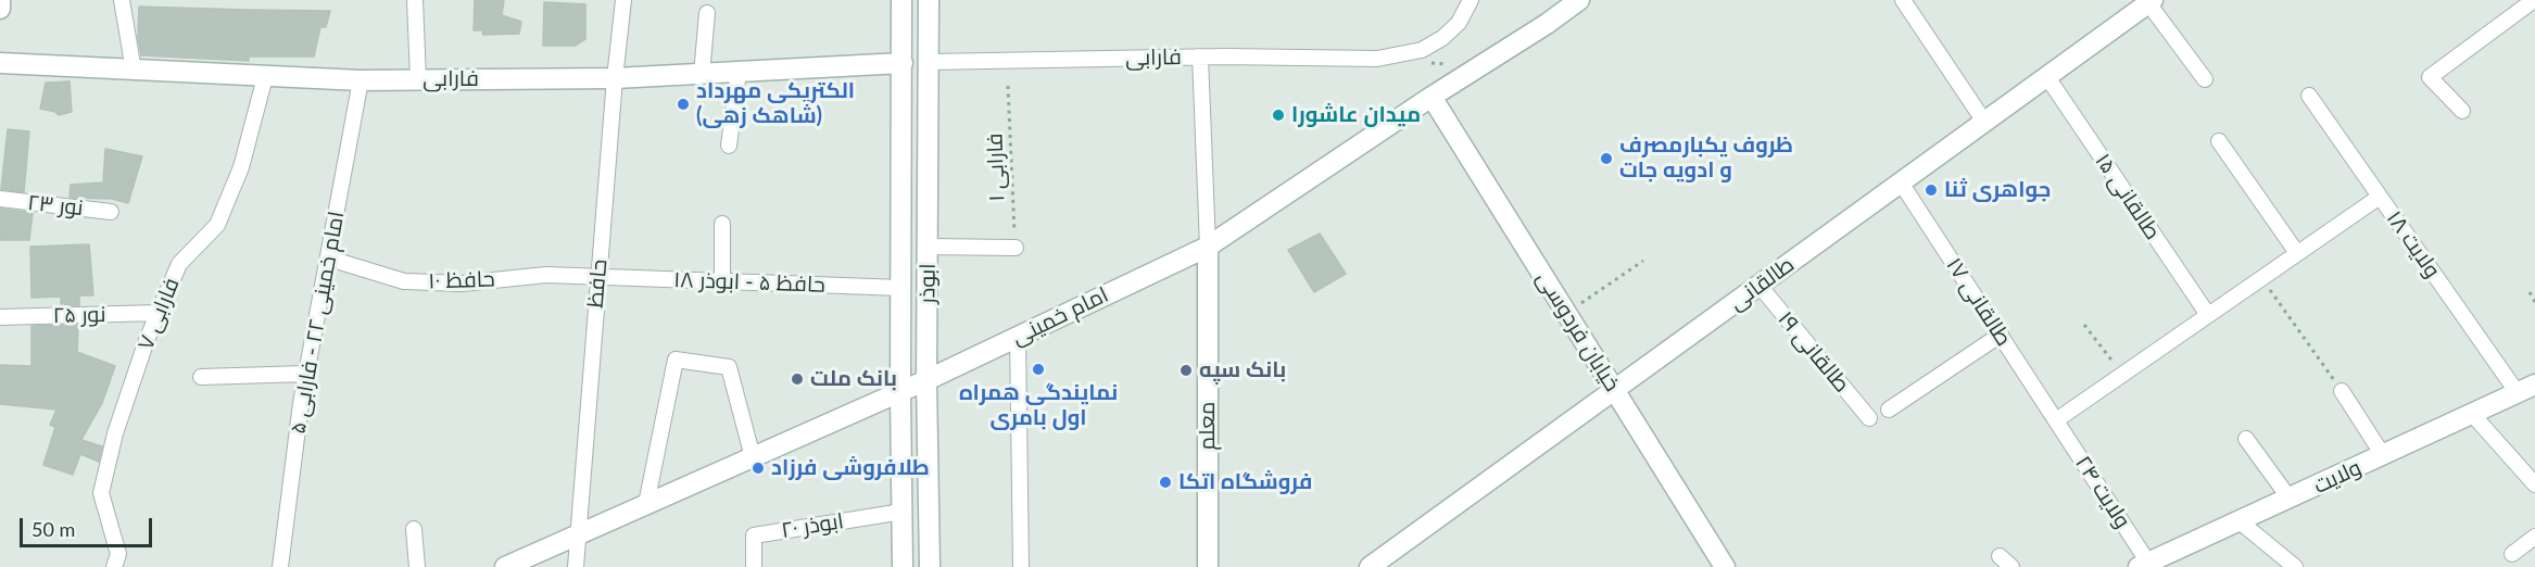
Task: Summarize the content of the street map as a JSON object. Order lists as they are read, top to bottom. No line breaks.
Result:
{"streets":{"main road":["فارابی","ابوذر","طالقانی","امام خمینی","خیابان فردوسی","معلم","ولایت"],"street":["طالقانی ۱۵","نور ۲۳","ولایت ۱۸","حافظ ۱۰","حافظ ۵ - ابوذر ۱۸","حافظ","طالقانی ۱۷","فارابی ۷","نور ۲۵","امام خمینی ۲۲ - فارابی ۵","طالقانی ۱۹","ولایت ۲۴","ابوذر ۲۰"],"path":["فارابی ۱"]},"crossings":[["فارابی","حافظ"],["فارابی","ابوذر"],["فارابی","فارابی ۷"],["فارابی","امام خمینی ۲۲ - فارابی ۵"],["طالقانی ۱۵","طالقانی"],["ولایت ۱۸","ولایت"],["حافظ ۱۰","حافظ ۵ - ابوذر ۱۸"],["حافظ ۱۰","حافظ"],["حافظ ۱۰","امام خمینی ۲۲ - فارابی ۵"],["حافظ ۵ - ابوذر ۱۸","حافظ"],["حافظ ۵ - ابوذر ۱۸","ابوذر"],["حافظ","امام خمینی"],["ابوذر","امام خمینی"],["ابوذر","ابوذر ۲۰"],["طالقانی","طالقانی ۱۷"],["طالقانی","خیابان فردوسی"],["طالقانی","طالقانی ۱۹"],["طالقانی ۱۷","ولایت ۲۴"],["فارابی ۷","نور ۲۵"],["امام خمینی","خیابان فردوسی"],["امام خمینی","معلم"],["ولایت","ولایت ۲۴"]],"places":["الکتریکی مهرداد (شاهک زهی)","میدان عاشورا","ظروف یکبارمصرف و ادویه جات","جواهری ثنا","نمایندگی همراه اول بامری","بانک سپه","بانک ملت","طلافروشی فرزاد","فروشگاه اتکا"],"scale_bar":"50 m"}
